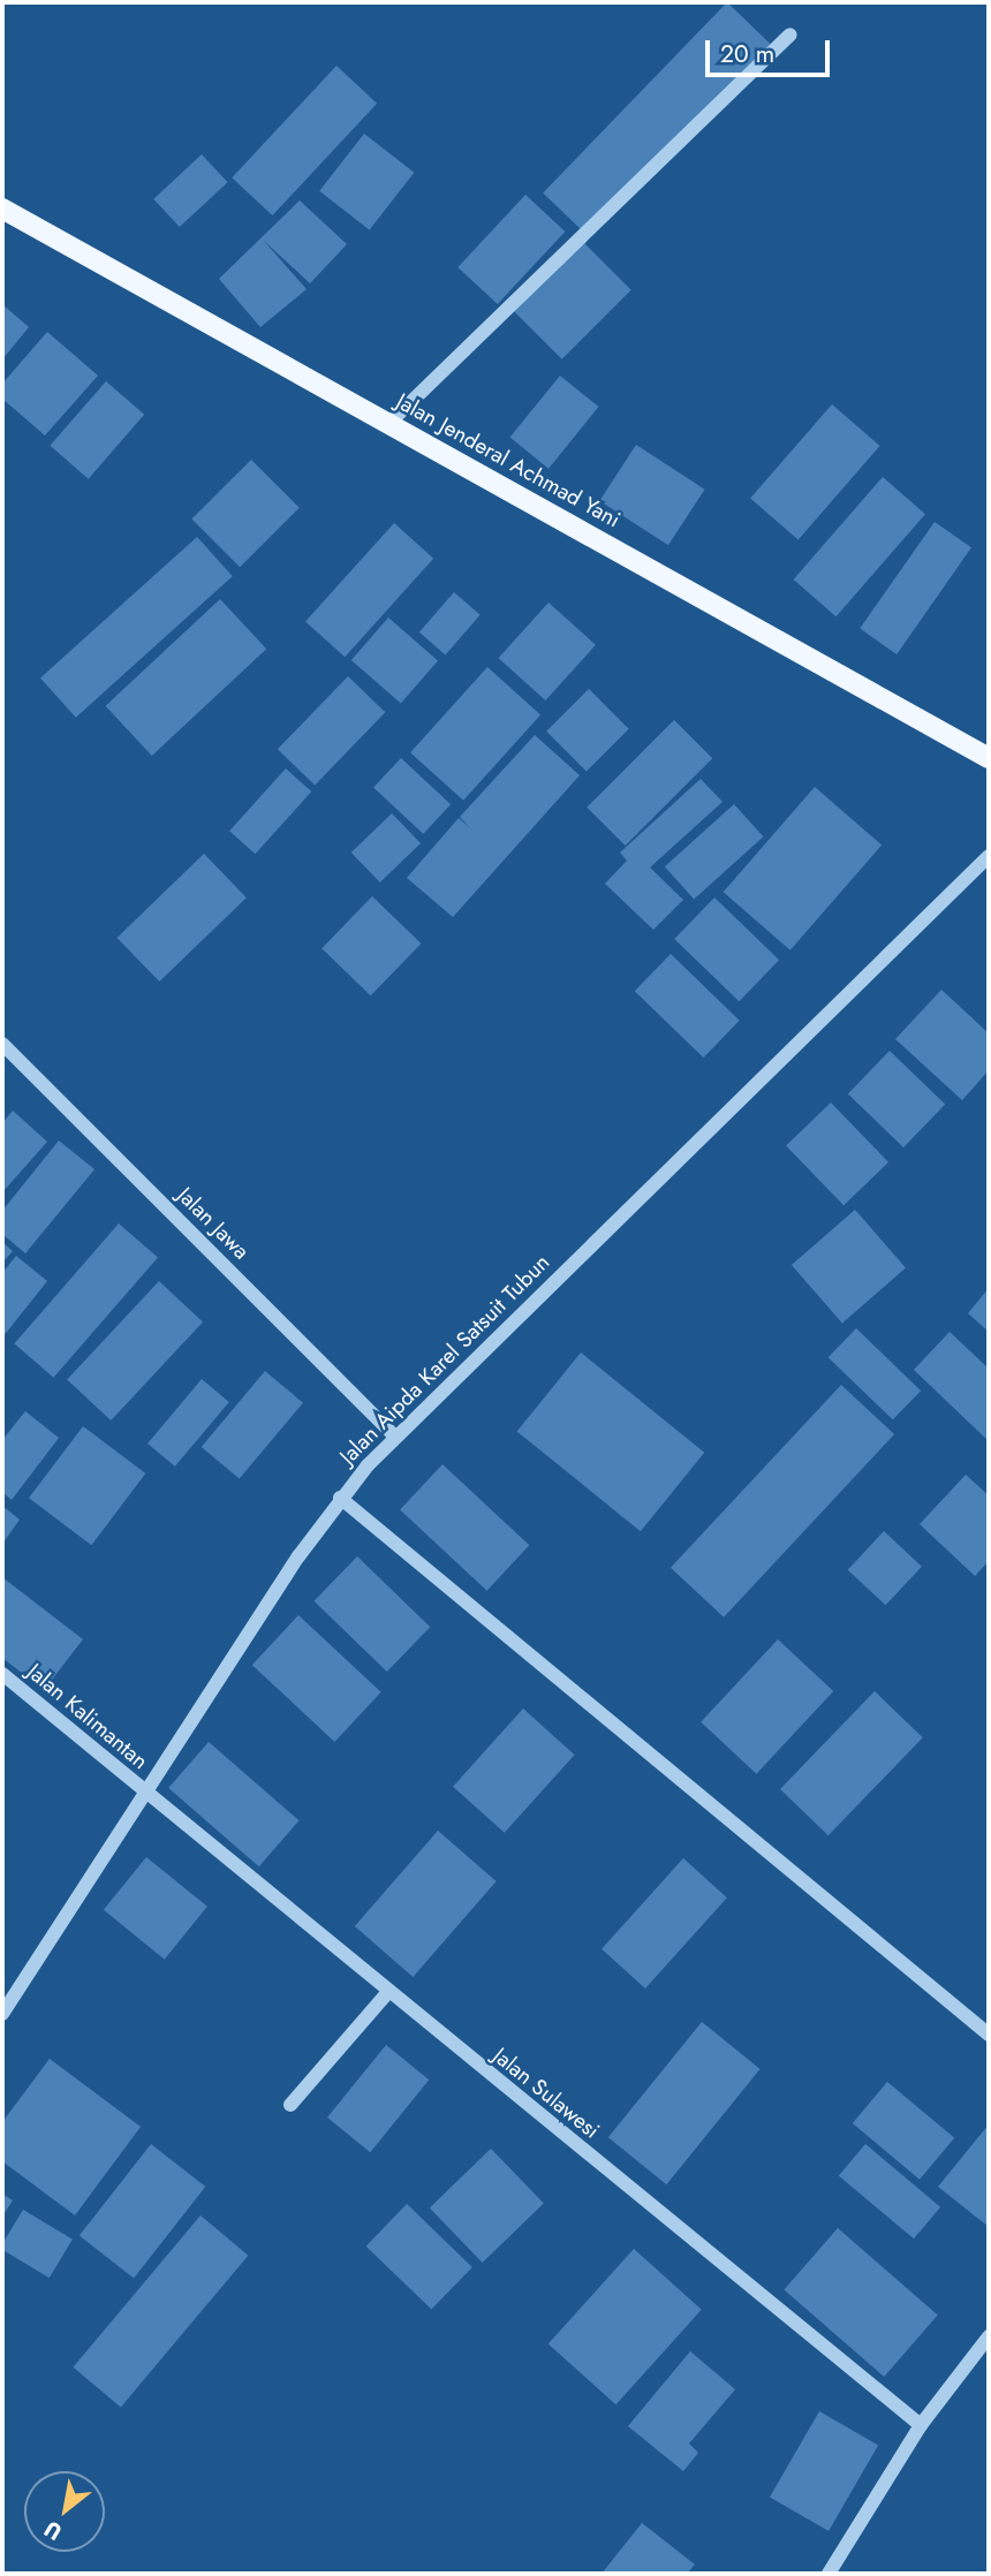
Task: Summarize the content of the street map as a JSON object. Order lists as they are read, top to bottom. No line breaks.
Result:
{"streets":{"main road":["Jalan Jenderal Achmad Yani"],"street":["Jalan Jawa","Jalan Aipda Karel Satsuit Tubun","Jalan Kalimantan","Jalan Sulawesi"]},"crossings":[["Jalan Jawa","Jalan Aipda Karel Satsuit Tubun"],["Jalan Aipda Karel Satsuit Tubun","Jalan Kalimantan"],["Jalan Aipda Karel Satsuit Tubun","Jalan Sulawesi"],["Jalan Kalimantan","Jalan Sulawesi"]],"scale_bar":"20 m","north":"bottom left"}
